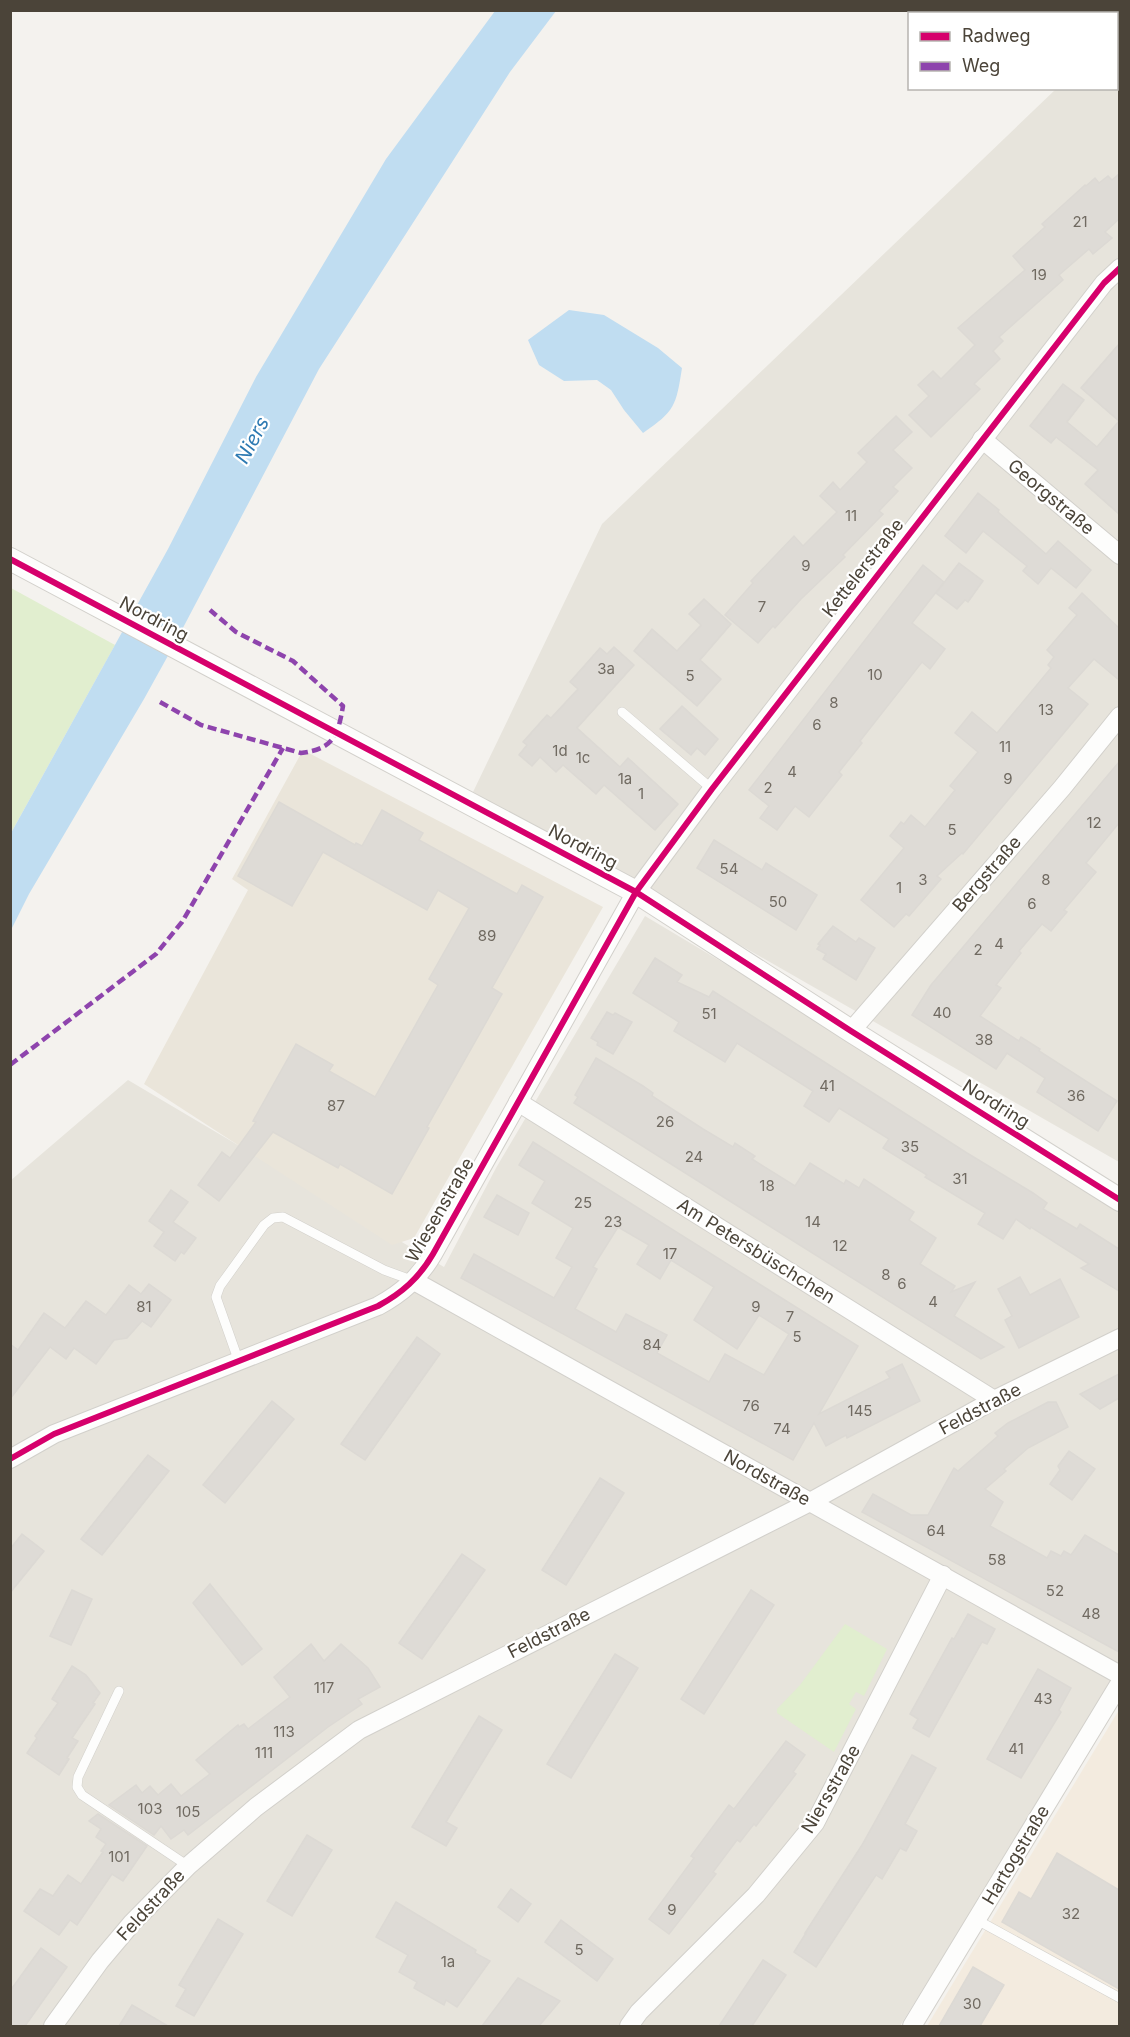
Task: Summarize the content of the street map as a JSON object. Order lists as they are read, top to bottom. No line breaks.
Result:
{"streets":{"street":["Georgstraße","Kettelerstraße","Nordring","Bergstraße","Wiesenstraße","Am Petersbüschchen","Feldstraße","Nordstraße","Niersstraße","Hartogstraße"]},"crossings":[["Georgstraße","Kettelerstraße"],["Kettelerstraße","Nordring"],["Kettelerstraße","Wiesenstraße"],["Nordring","Bergstraße"],["Nordring","Wiesenstraße"],["Wiesenstraße","Am Petersbüschchen"],["Wiesenstraße","Nordstraße"],["Am Petersbüschchen","Feldstraße"],["Feldstraße","Nordstraße"],["Nordstraße","Niersstraße"]],"water":["Niers"],"house_numbers":["21","19","11","9","7","3a","10","5","8","13","6","11","1d","1c","4","1a","9","2","1","12","5","54","3","8","1","50","6","89","4","2","40","51","38","41","36","87","26","35","24","31","18","25","23","14","12","17","8","6","4","81","9","7","5","84","76","145","74","64","58","52","48","117","43","113","41","111","103","105","101","9","32","5","1a","30"],"legend":["Radweg","Weg"]}
